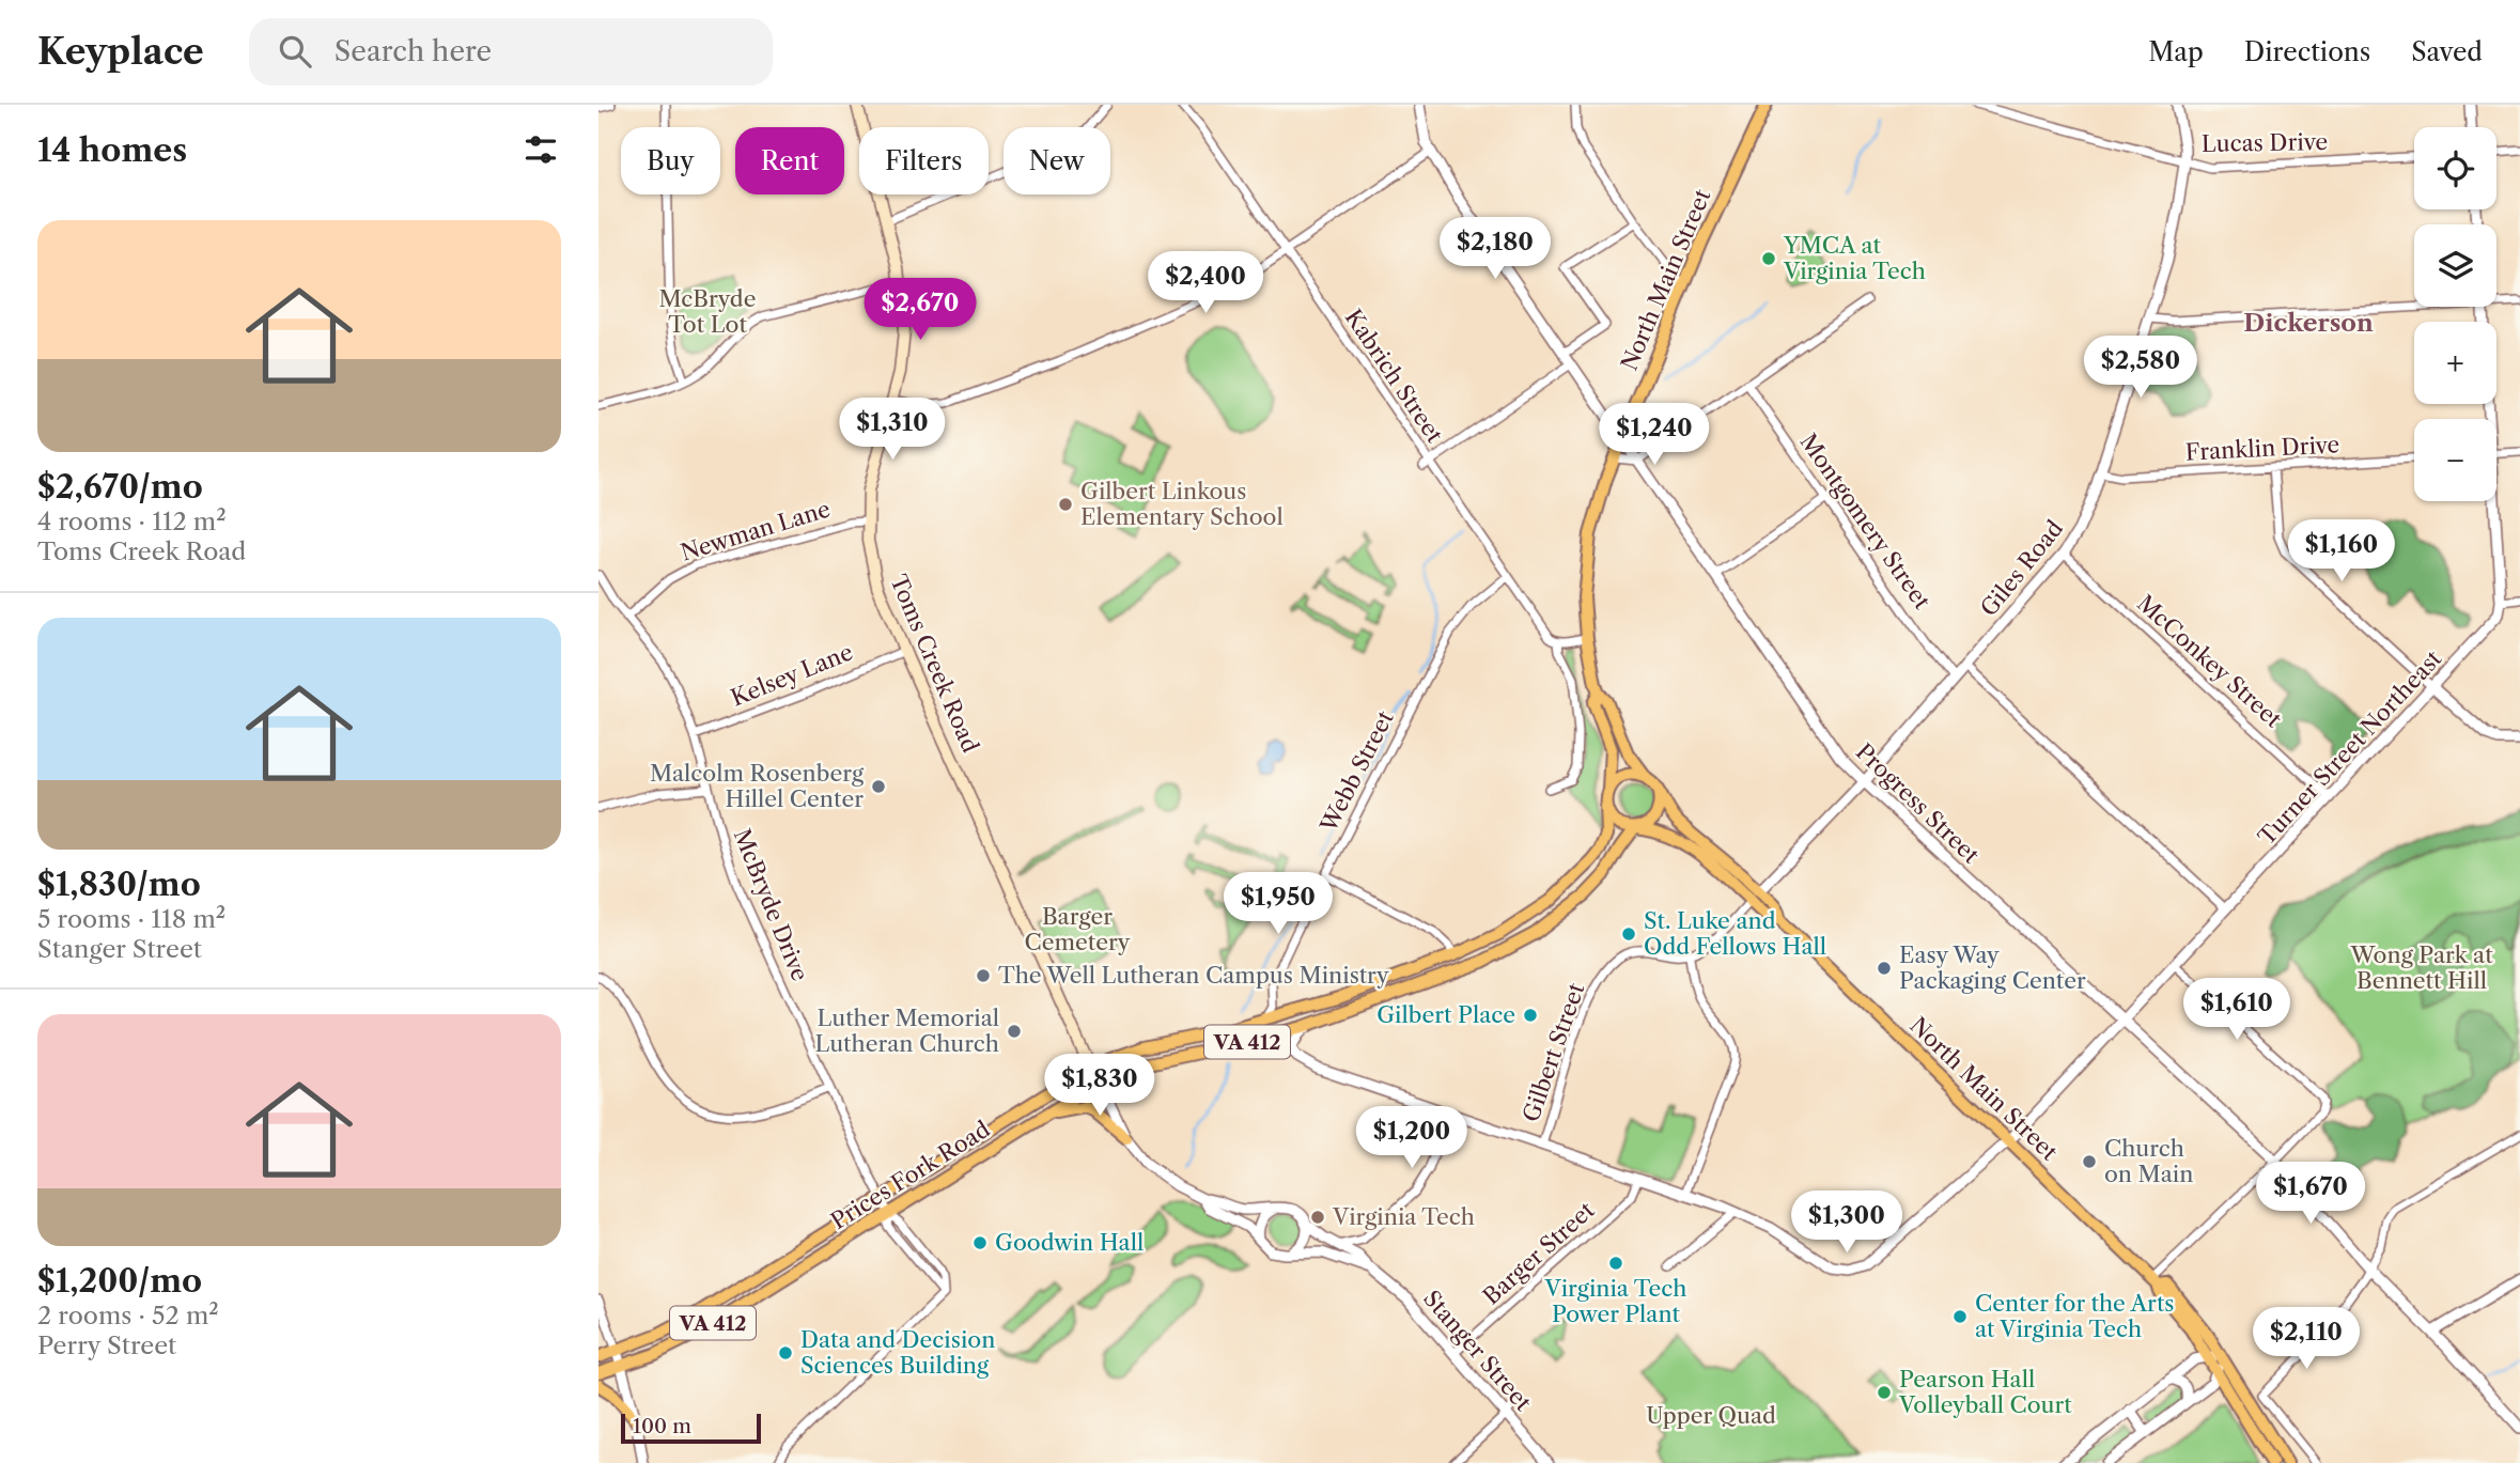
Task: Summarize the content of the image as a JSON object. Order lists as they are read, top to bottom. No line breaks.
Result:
{"streets":{"main road":["North Main Street","Toms Creek Road","VA 412","Prices Fork Road"],"street":["Lucas Drive","Kabrich Street","Franklin Drive","Montgomery Street","Newman Lane","Giles Road","McConkey Street","Kelsey Lane","Turner Street Northeast","Webb Street","Progress Street","McBryde Drive","Gilbert Street","Barger Street","Stanger Street"]},"crossings":[["Lucas Drive","Giles Road"],["North Main Street","Giles Road"],["North Main Street","Turner Street Northeast"],["North Main Street","Progress Street"],["North Main Street","Prices Fork Road"],["Kabrich Street","Webb Street"],["Franklin Drive","Giles Road"],["Montgomery Street","Giles Road"],["Newman Lane","Toms Creek Road"],["Newman Lane","McBryde Drive"],["Giles Road","McConkey Street"],["Giles Road","Progress Street"],["McConkey Street","Turner Street Northeast"],["Toms Creek Road","Kelsey Lane"],["Toms Creek Road","Prices Fork Road"],["Kelsey Lane","McBryde Drive"],["Turner Street Northeast","Progress Street"],["Turner Street Northeast","Gilbert Street"],["Turner Street Northeast","Barger Street"],["Webb Street","Prices Fork Road"],["McBryde Drive","Prices Fork Road"],["Barger Street","Stanger Street"]],"districts":["Dickerson"],"parks":["McBryde Tot Lot","Barger Cemetery","Wong Park at Bennett Hill","Upper Quad"],"places":["YMCA at Virginia Tech","Gilbert Linkous Elementary School","Malcolm Rosenberg Hillel Center","St. Luke and Odd Fellows Hall","Easy Way Packaging Center","The Well Lutheran Campus Ministry","Gilbert Place","Luther Memorial Lutheran Church","Church on Main","Virginia Tech","Goodwin Hall","Virginia Tech Power Plant","Center for the Arts at Virginia Tech","Data and Decision Sciences Building","Pearson Hall Volleyball Court"],"scale_bar":"100 m","page":{"header":"Keyplace","search":"Search here","nav":["Map","Directions","Saved"],"heading":"14 homes","map_buttons":["+","−"],"chip":["Buy","Rent","Filters","New"],"list":[{"name":"$2,670/mo","note":"4 rooms · 112 m² · Toms Creek Road"},{"name":"$1,830/mo","note":"5 rooms · 118 m² · Stanger Street"},{"name":"$1,200/mo","note":"2 rooms · 52 m² · Perry Street"}],"price":["$2,180","$2,400","$2,670","$2,580","$1,310","$1,240","$1,160","$1,950","$1,610","$1,830","$1,200","$1,670","$1,300","$2,110"],"scale":"100 m"}}
